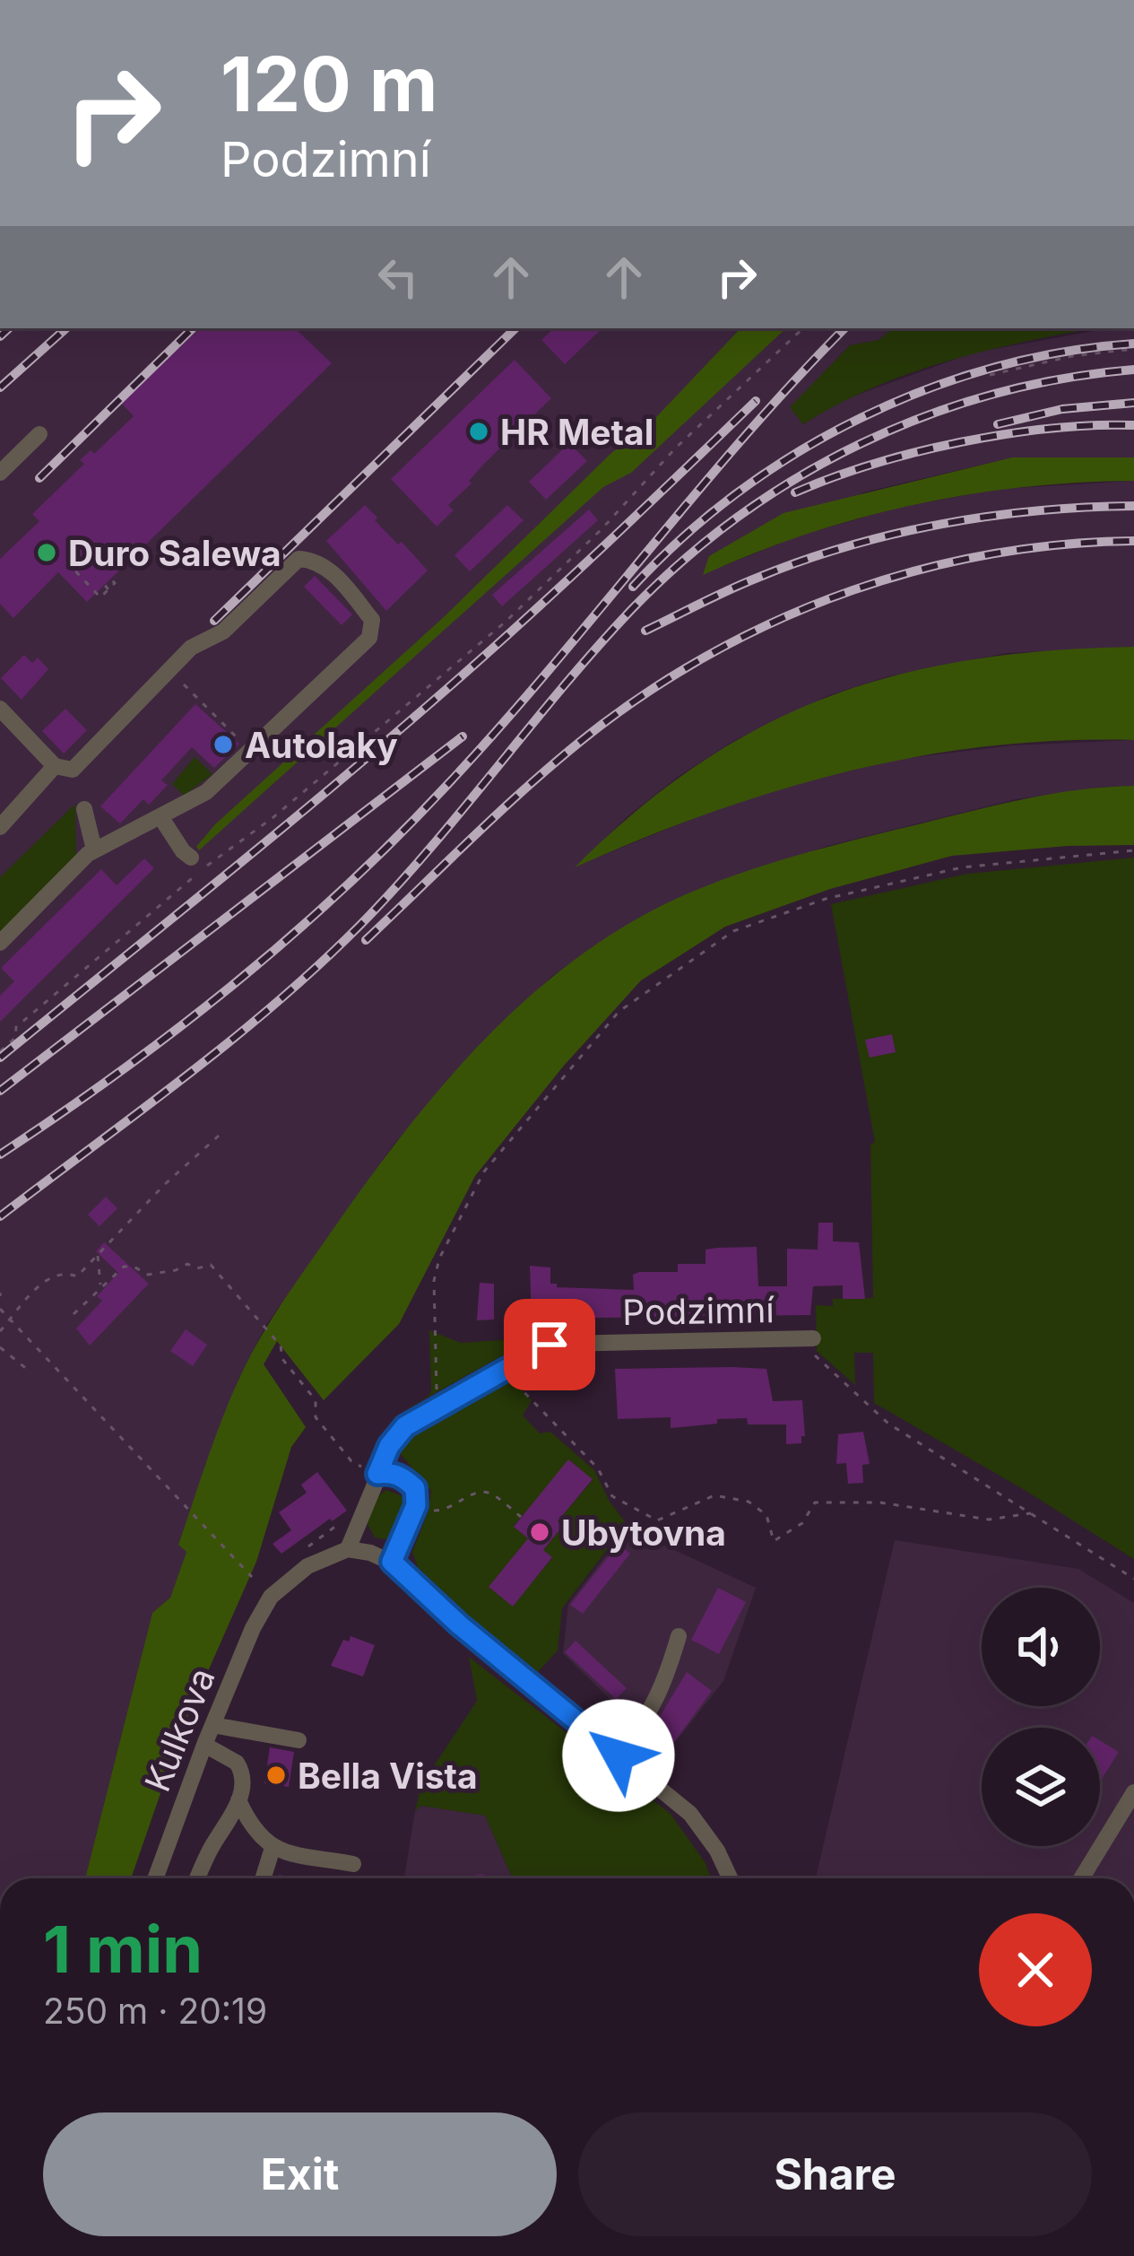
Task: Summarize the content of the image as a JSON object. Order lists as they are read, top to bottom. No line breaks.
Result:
{"streets":{"street":["Podzimní","Kulkova"]},"places":["HR Metal","Duro Salewa","Autolaky","Ubytovna","Bella Vista"],"page":{"turn":["120 m","Podzimní"],"heading":["1 min","250 m · 20:19"],"buttons":["Exit","Share"]}}
